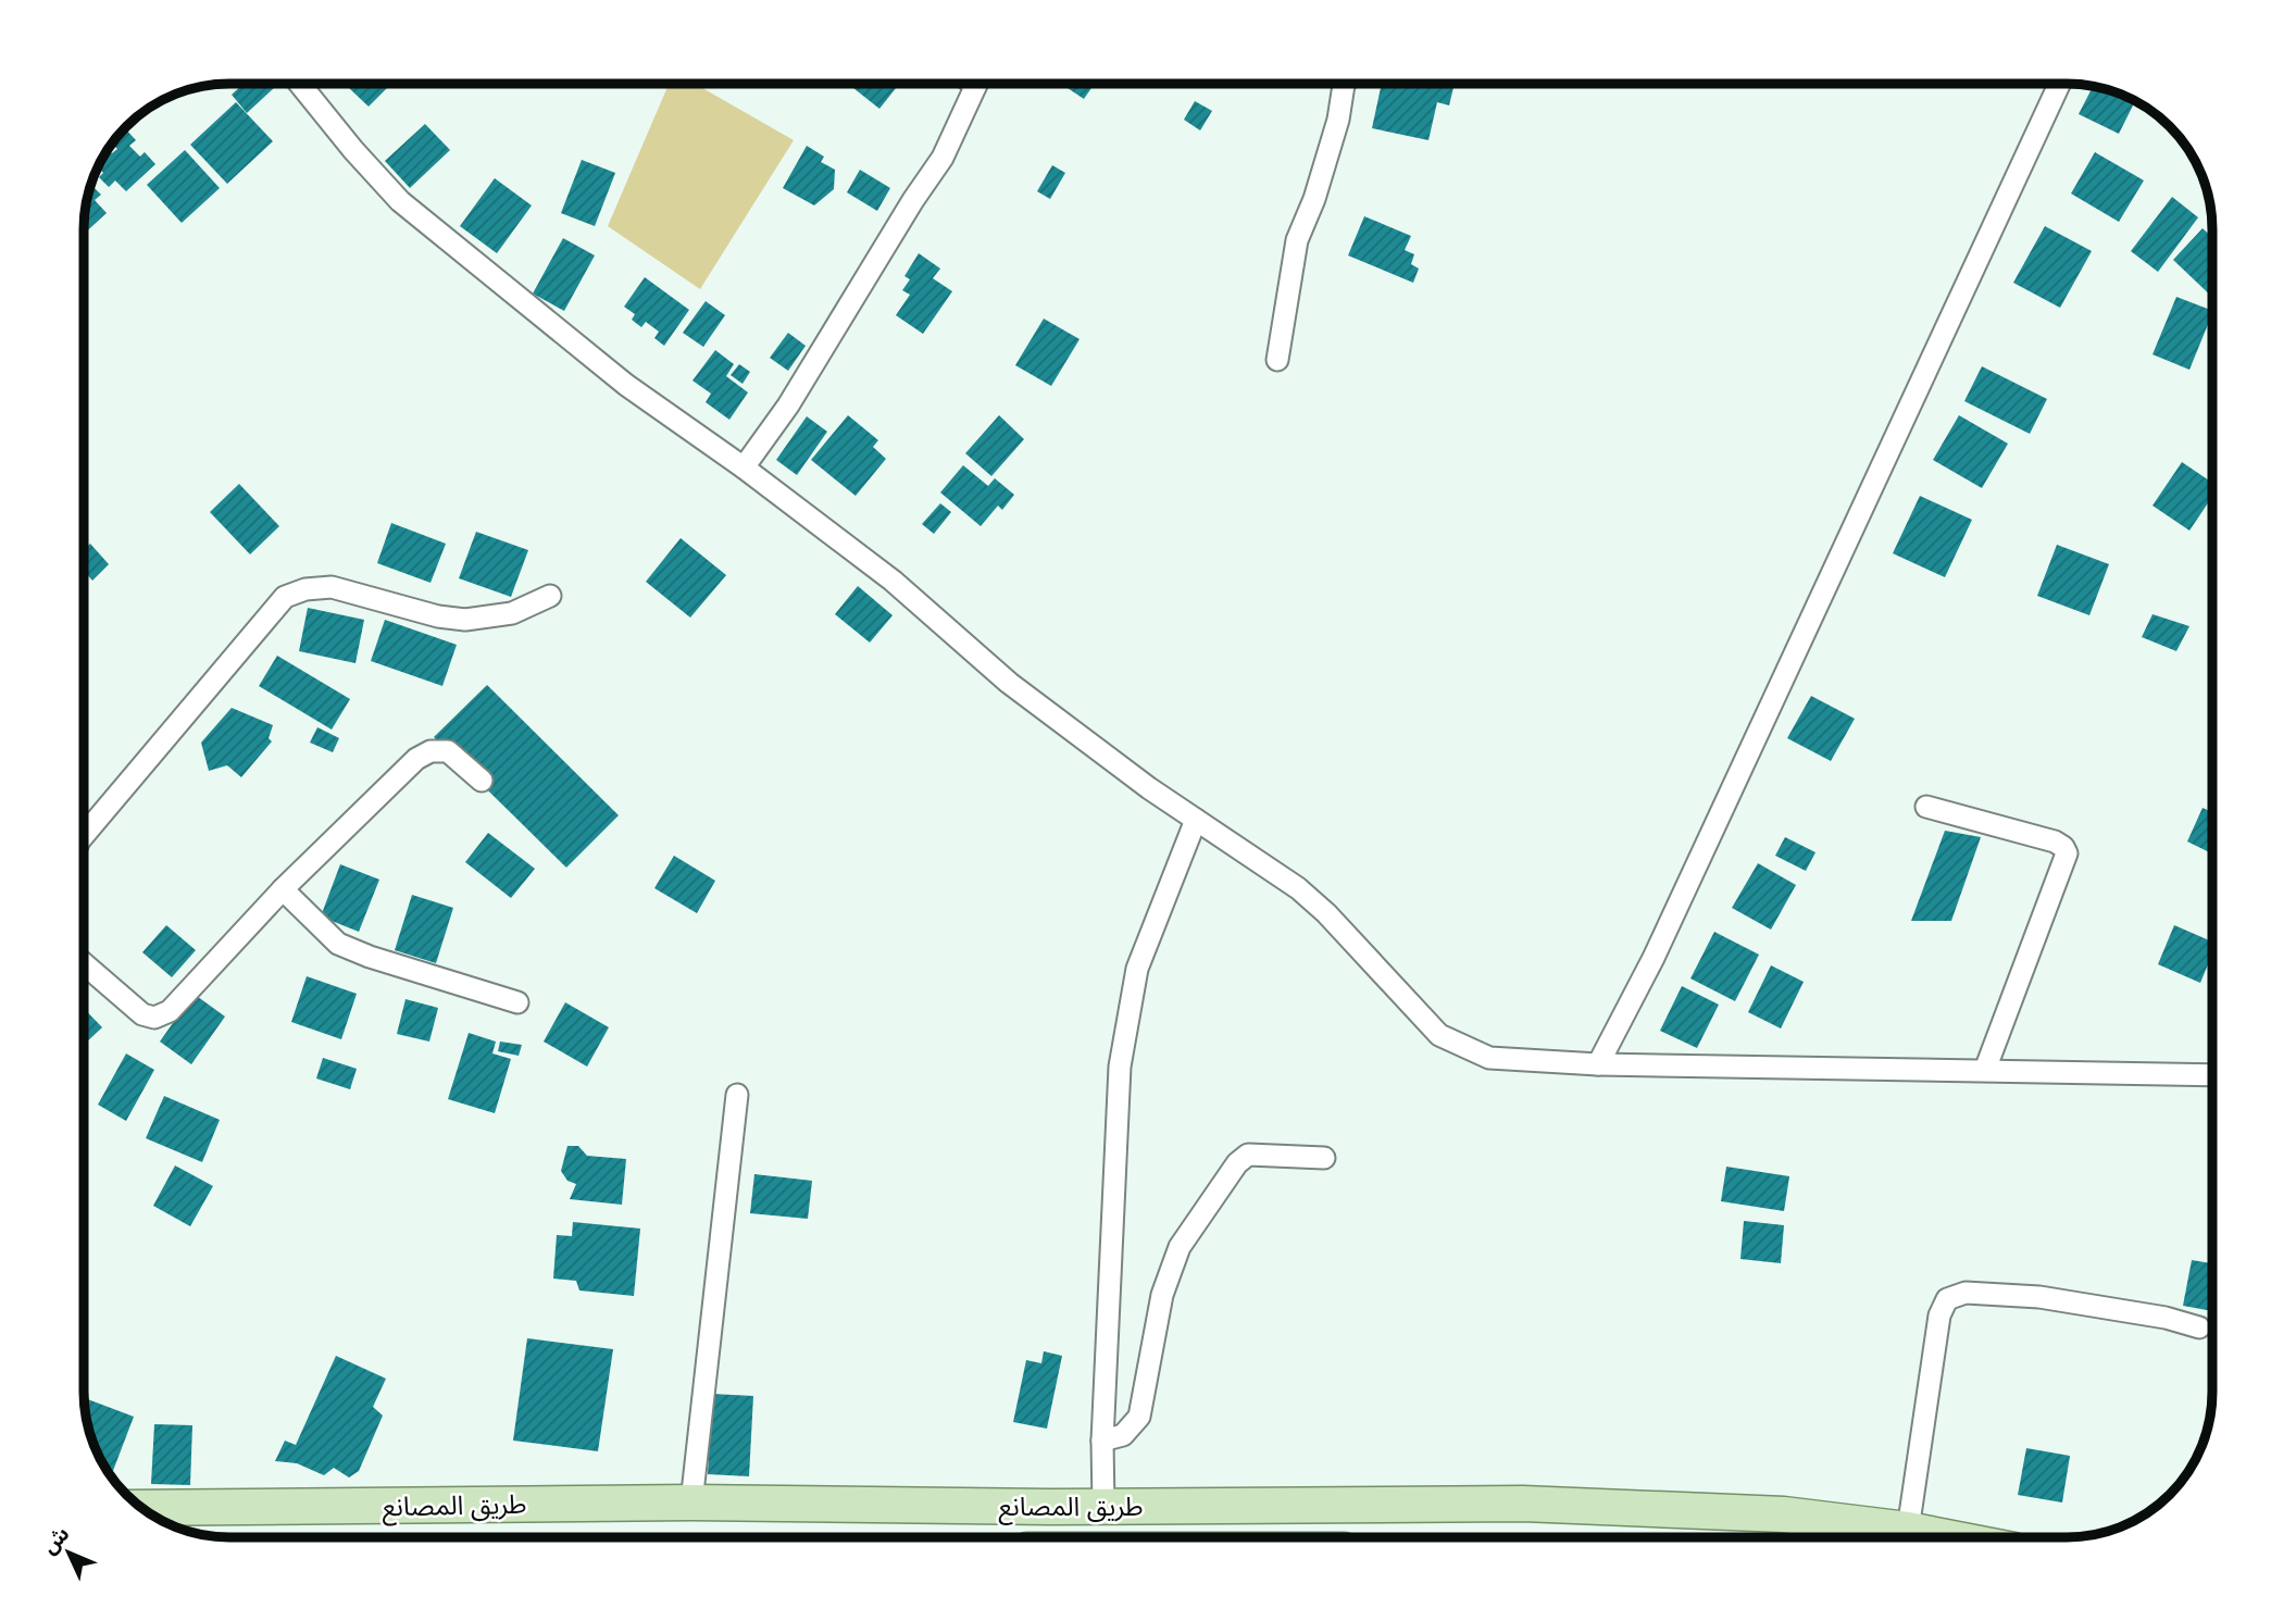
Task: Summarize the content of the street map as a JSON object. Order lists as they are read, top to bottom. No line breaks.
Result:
{"streets":{"main road":["طريق المصانع"]},"north":"top left"}
